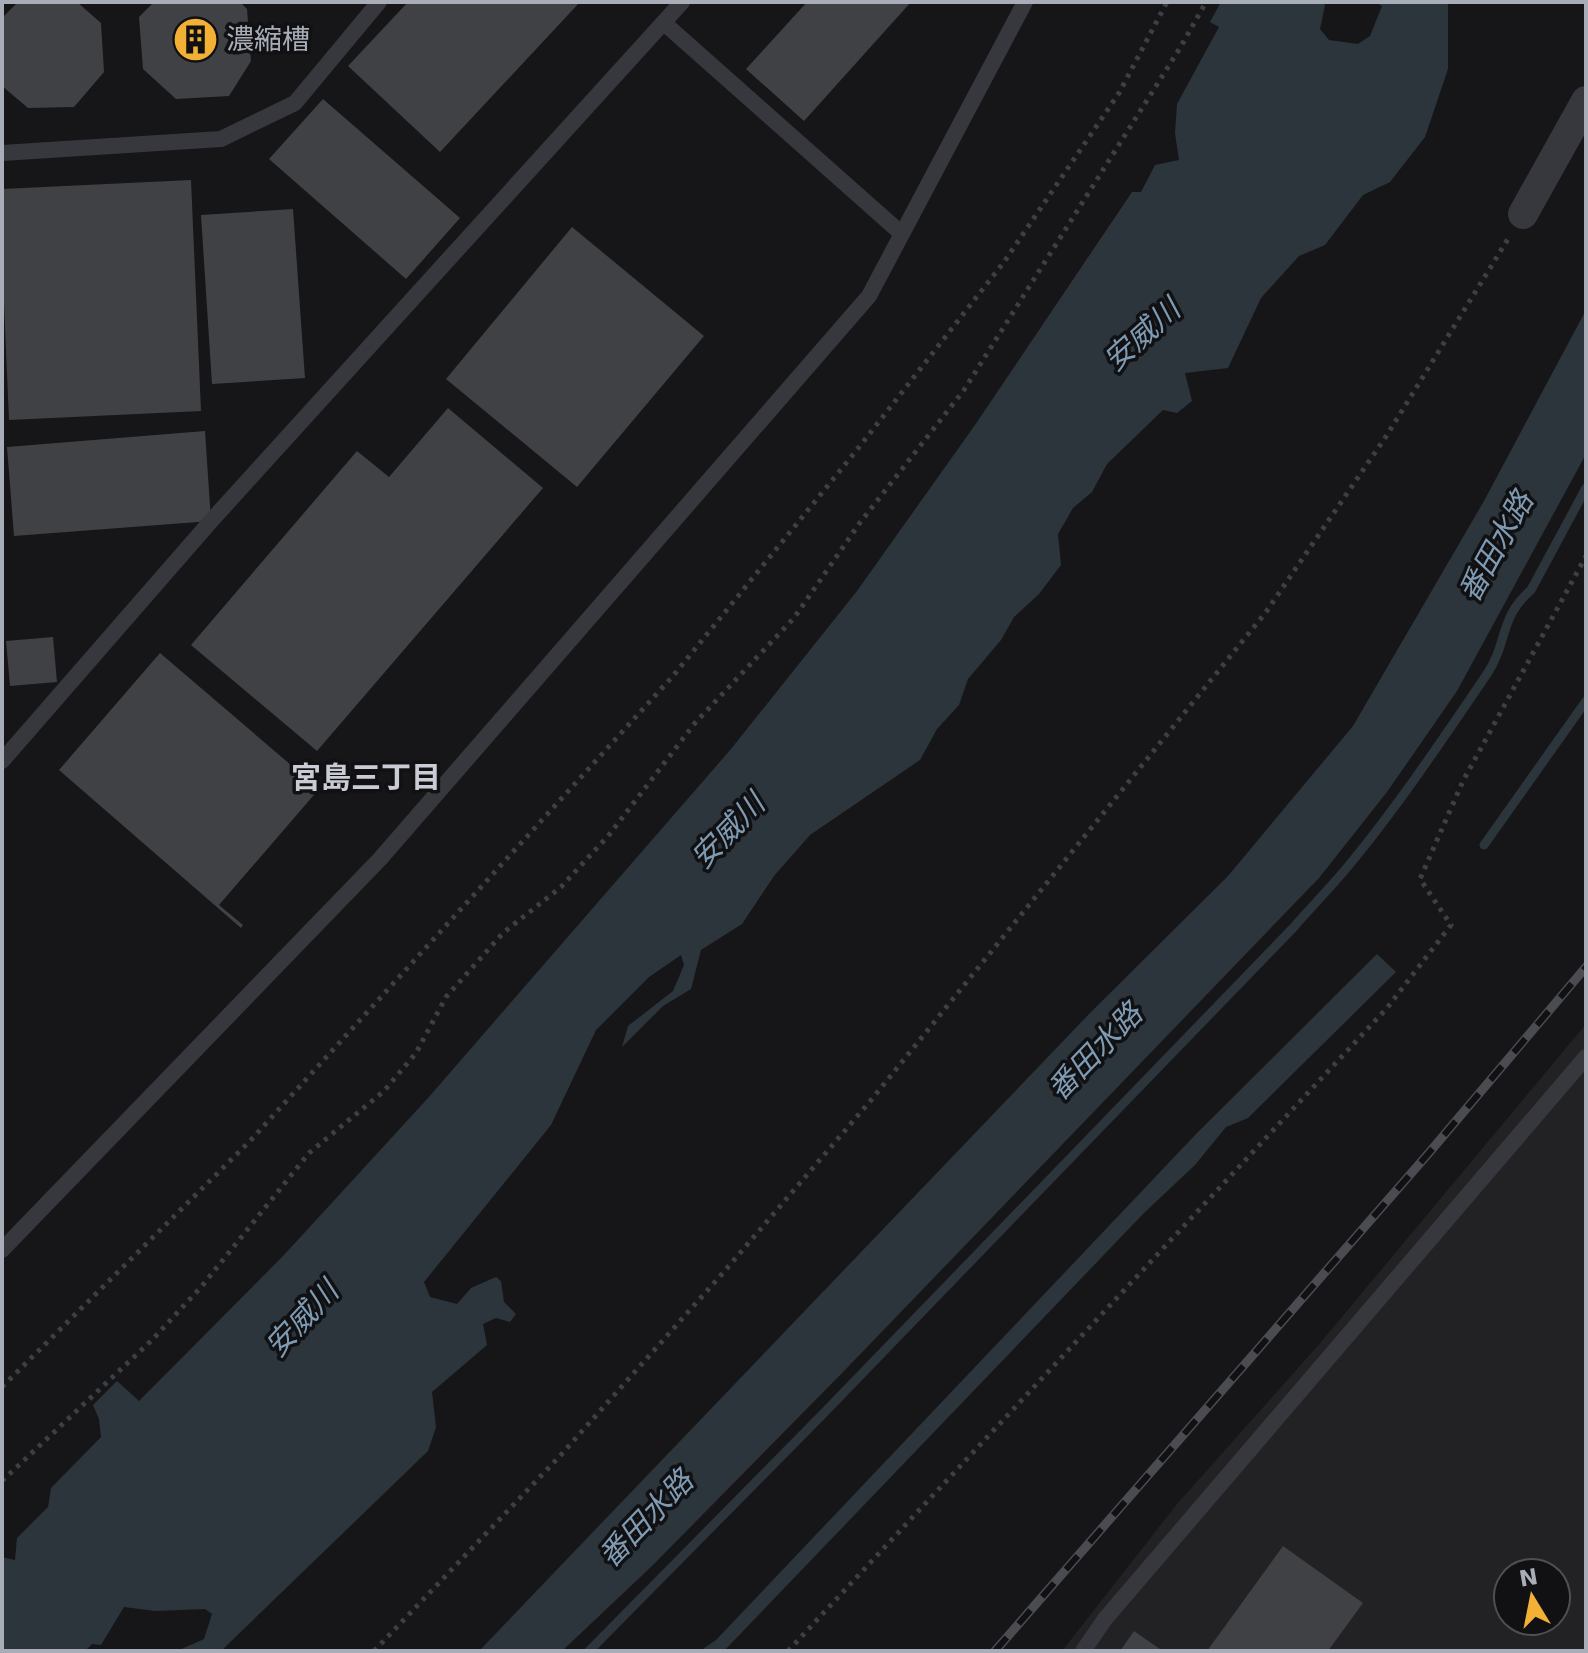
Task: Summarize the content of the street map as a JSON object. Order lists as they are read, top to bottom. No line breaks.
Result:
{"districts":["宮島三丁目"],"water":["安威川","番田水路"],"places":{"building":["濃縮槽"]},"north":"top"}
